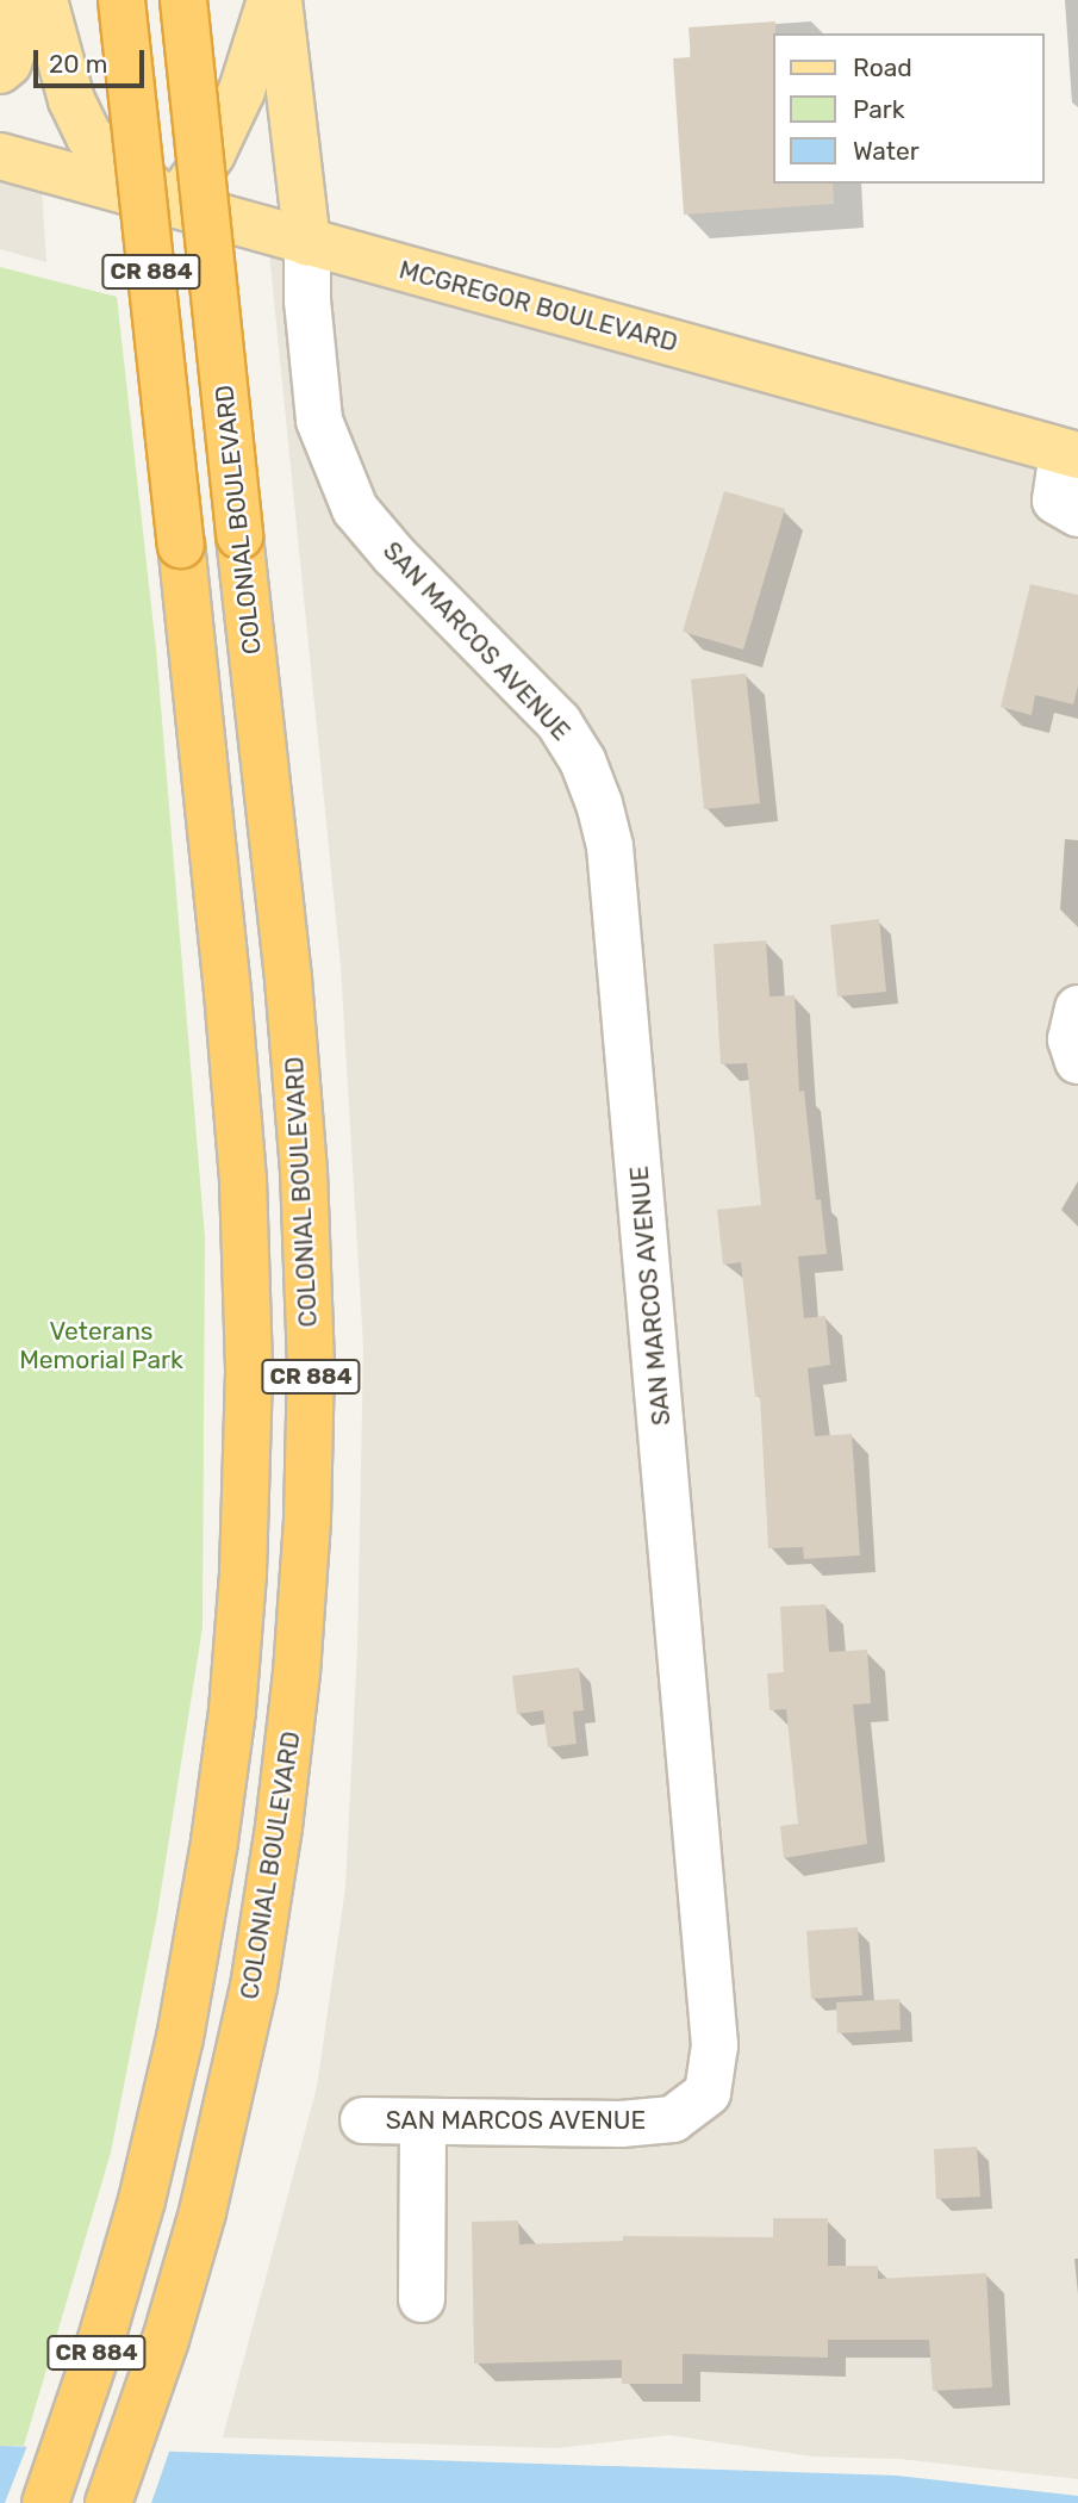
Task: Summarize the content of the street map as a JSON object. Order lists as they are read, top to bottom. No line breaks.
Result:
{"streets":{"highway":["CR 884","COLONIAL BOULEVARD"],"main road":["MCGREGOR BOULEVARD"],"street":["SAN MARCOS AVENUE"]},"crossings":[["MCGREGOR BOULEVARD","SAN MARCOS AVENUE"]],"parks":["Veterans Memorial Park"],"legend":["Road","Park","Water"],"scale_bar":"20 m"}
